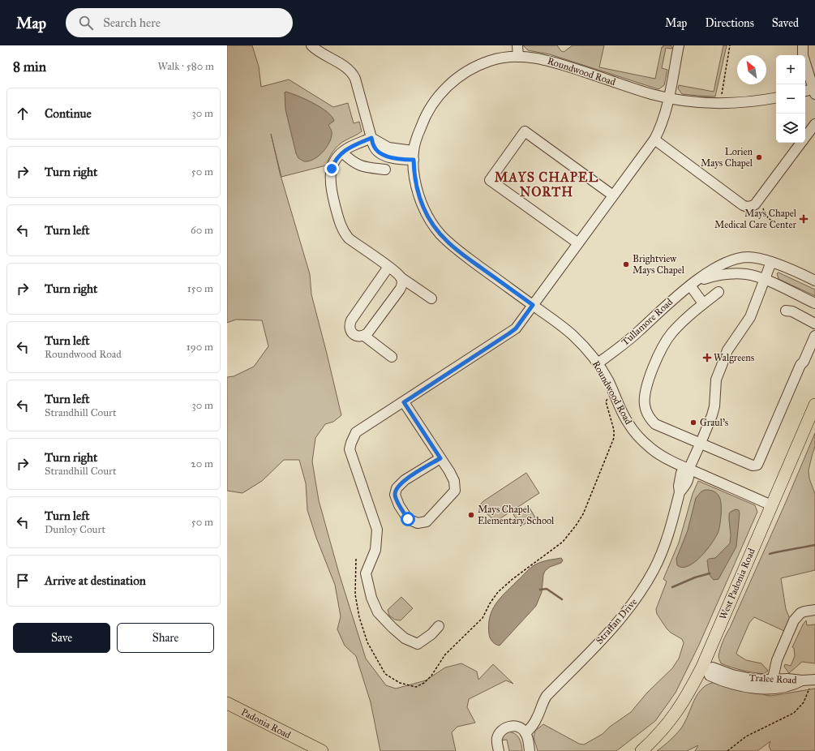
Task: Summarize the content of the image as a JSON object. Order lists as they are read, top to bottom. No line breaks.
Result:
{"streets":{"main road":["West Padonia Road","Padonia Road"],"street":["Roundwood Road","Tullamore Road","Straffan Drive","Tralee Road"]},"crossings":[["Roundwood Road","Tullamore Road"],["Roundwood Road","West Padonia Road"],["Roundwood Road","Straffan Drive"],["Tullamore Road","Straffan Drive"],["West Padonia Road","Tralee Road"]],"districts":["MAYS CHAPEL NORTH"],"places":{"other":["Lorien Mays Chapel","Brightview Mays Chapel","Graul's","Mays Chapel Elementary School"],"health":["Mays Chapel Medical Care Center","Walgreens"]},"north":"top left","page":{"header":"Map","search":"Search here","nav":["Map","Directions","Saved"],"heading":["8 min","Walk · 580 m"],"map_buttons":["+","−"],"list":[["Continue","30 m"],["Turn right","50 m"],["Turn left","60 m"],["Turn right","150 m"],["Turn left","Roundwood Road","190 m"],["Turn left","Strandhill Court","30 m"],["Turn right","Strandhill Court","20 m"],["Turn left","Dunloy Court","50 m"],"Arrive at destination"],"buttons":["Save","Share"]}}
